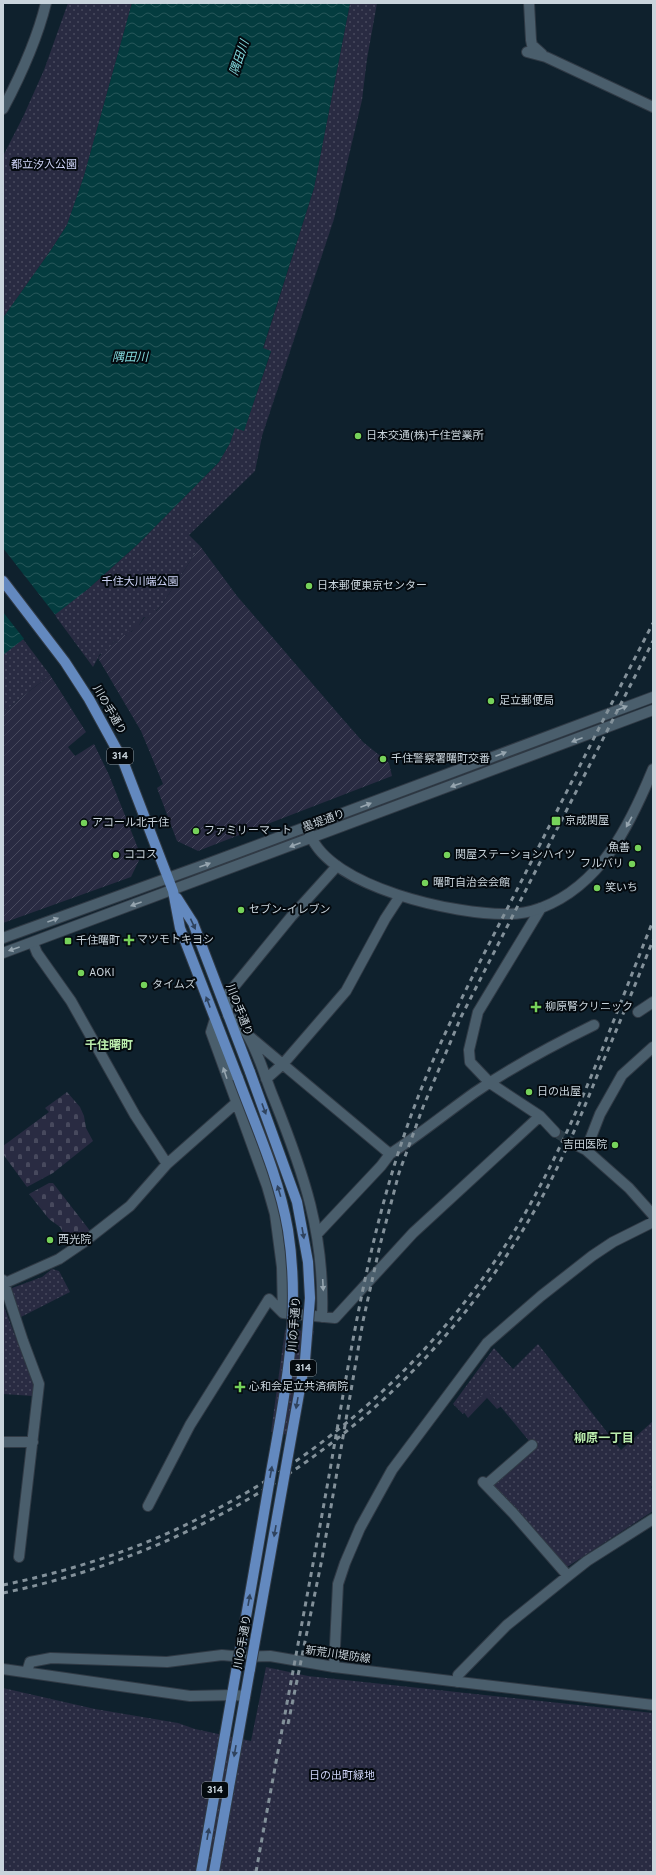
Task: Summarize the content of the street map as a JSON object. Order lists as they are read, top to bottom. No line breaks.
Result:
{"streets":{"main road":["川の手通り","314"],"street":["墨堤通り","新荒川堤防線"]},"crossings":[["川の手通り","墨堤通り"]],"districts":["千住曙町","柳原一丁目"],"water":["隅田川"],"parks":["都立汐入公園","千住大川端公園","日の出町緑地"],"places":{"other":["日本交通(株)千住営業所","日本郵便東京センター","足立郵便局","千住警察署曙町交番","アコール北千住","ファミリーマート","魚善","ココス","関屋ステーションハイツ","フルバリ","曙町自治会会館","笑いち","セブン-イレブン","AOKI","タイムズ","日の出屋","吉田医院","西光院"],"transit":["京成関屋","千住曙町"],"health":["マツモトキヨシ","柳原腎クリニック","心和会足立共済病院"]}}
